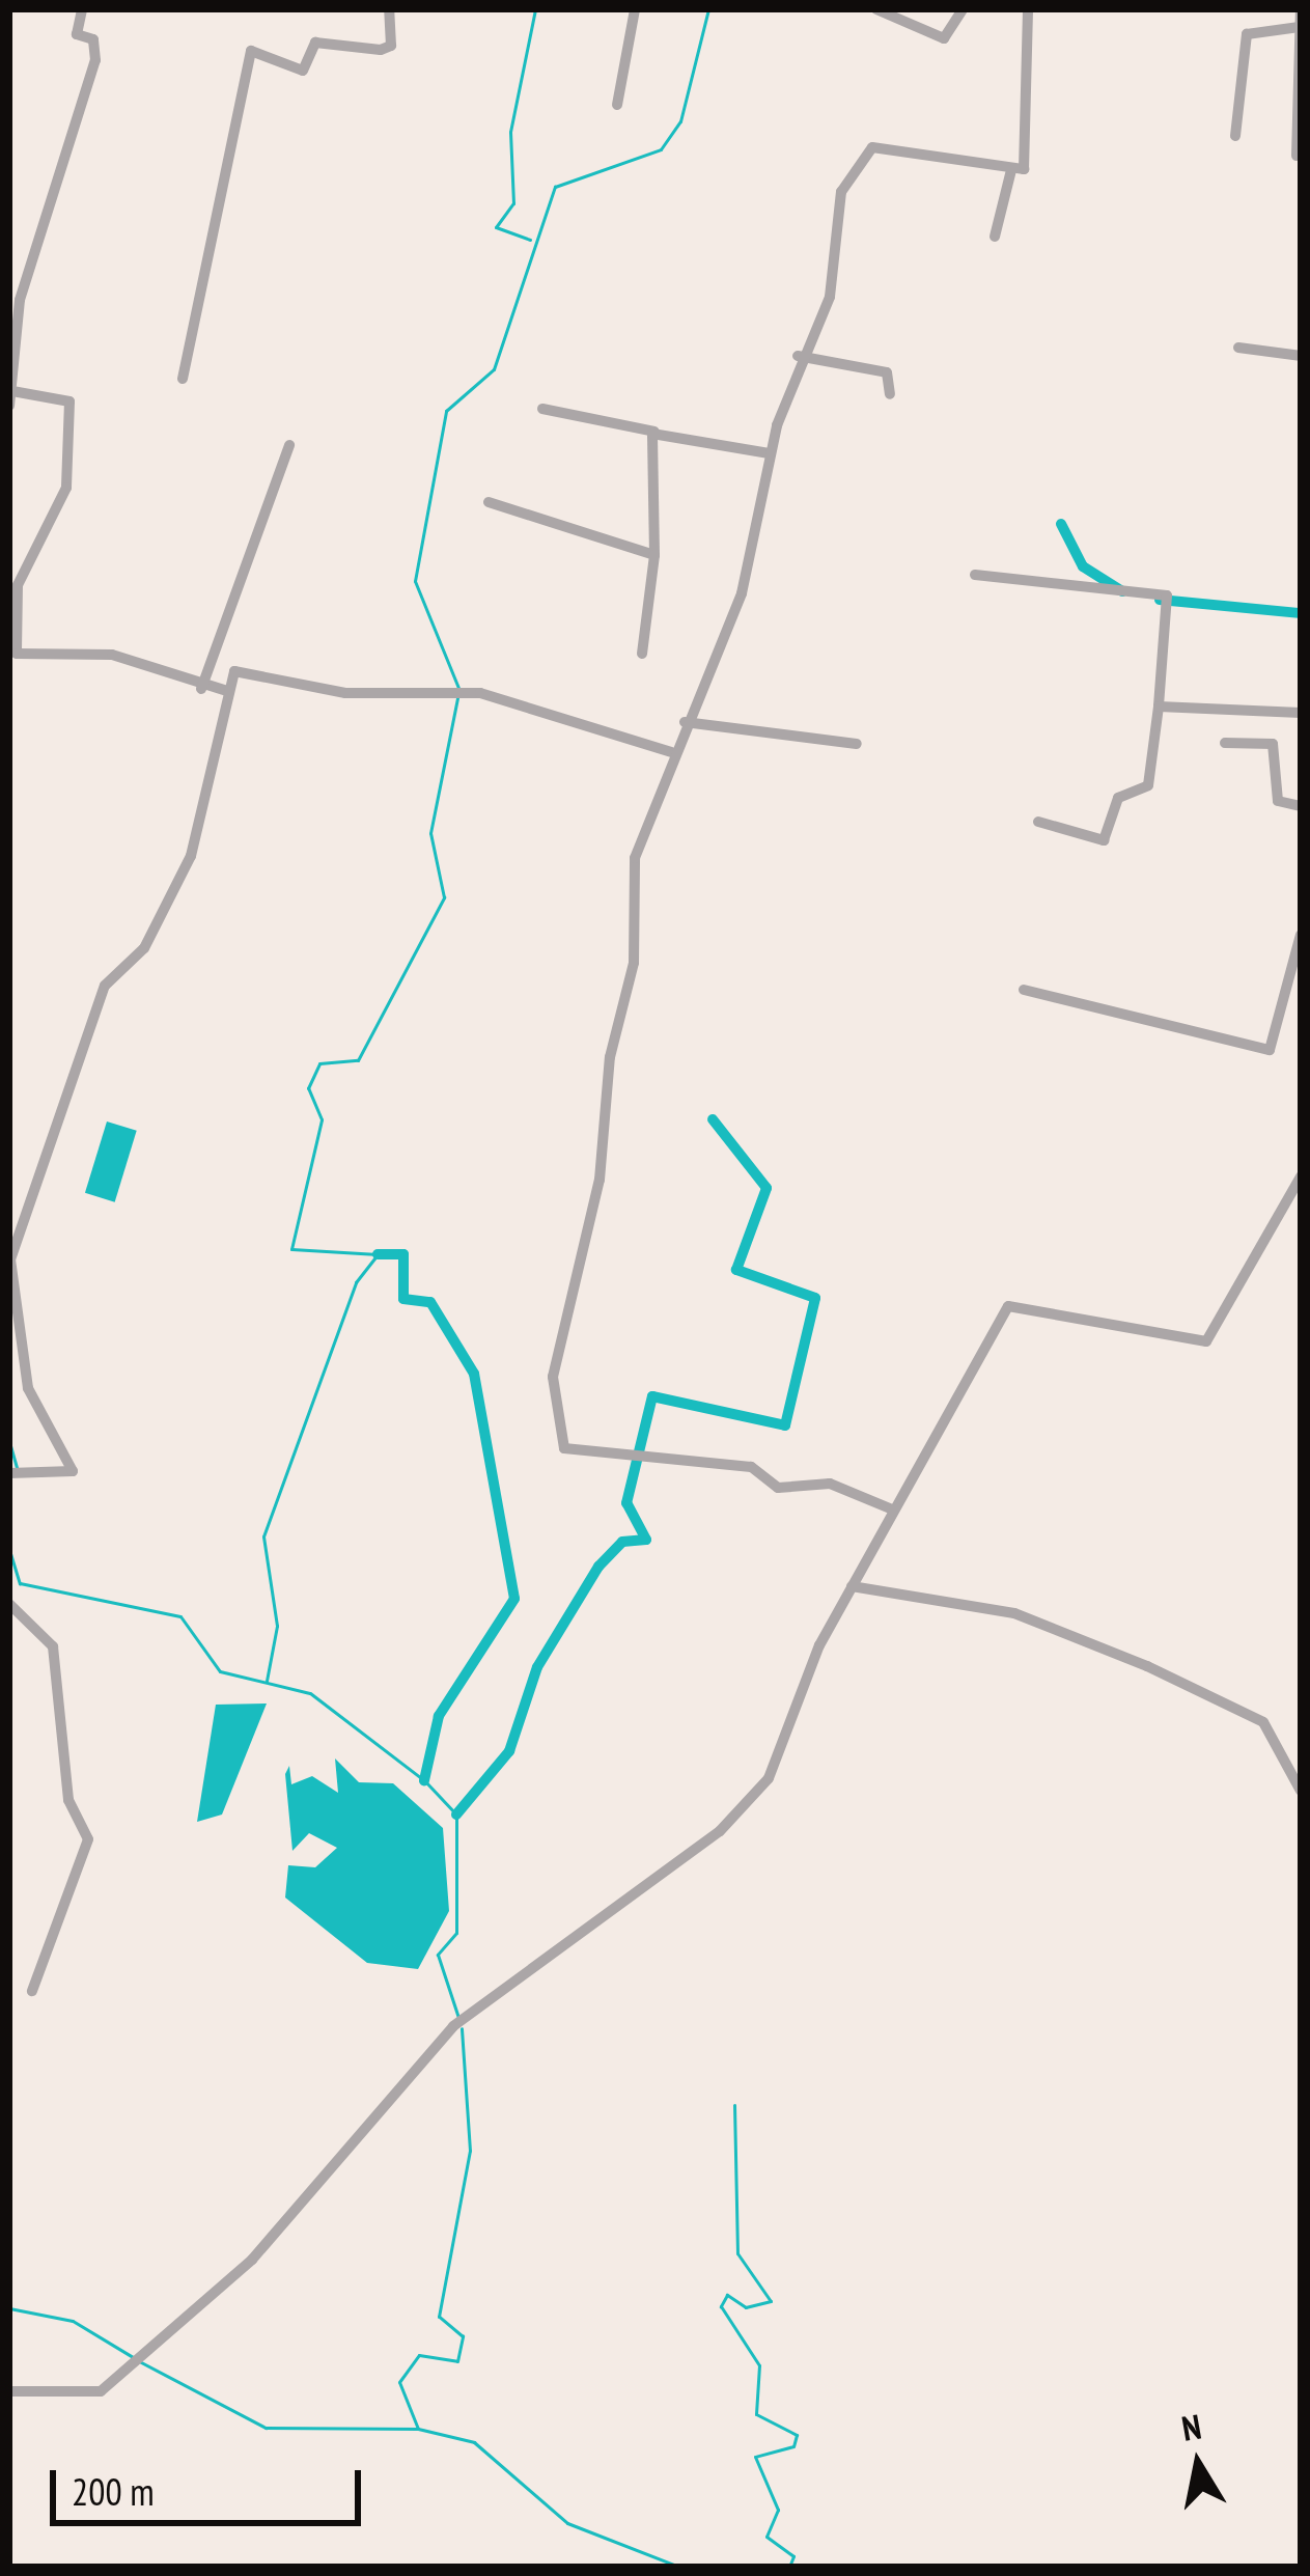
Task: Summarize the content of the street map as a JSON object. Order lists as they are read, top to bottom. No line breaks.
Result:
{"scale_bar":"200 m","north":"top"}
